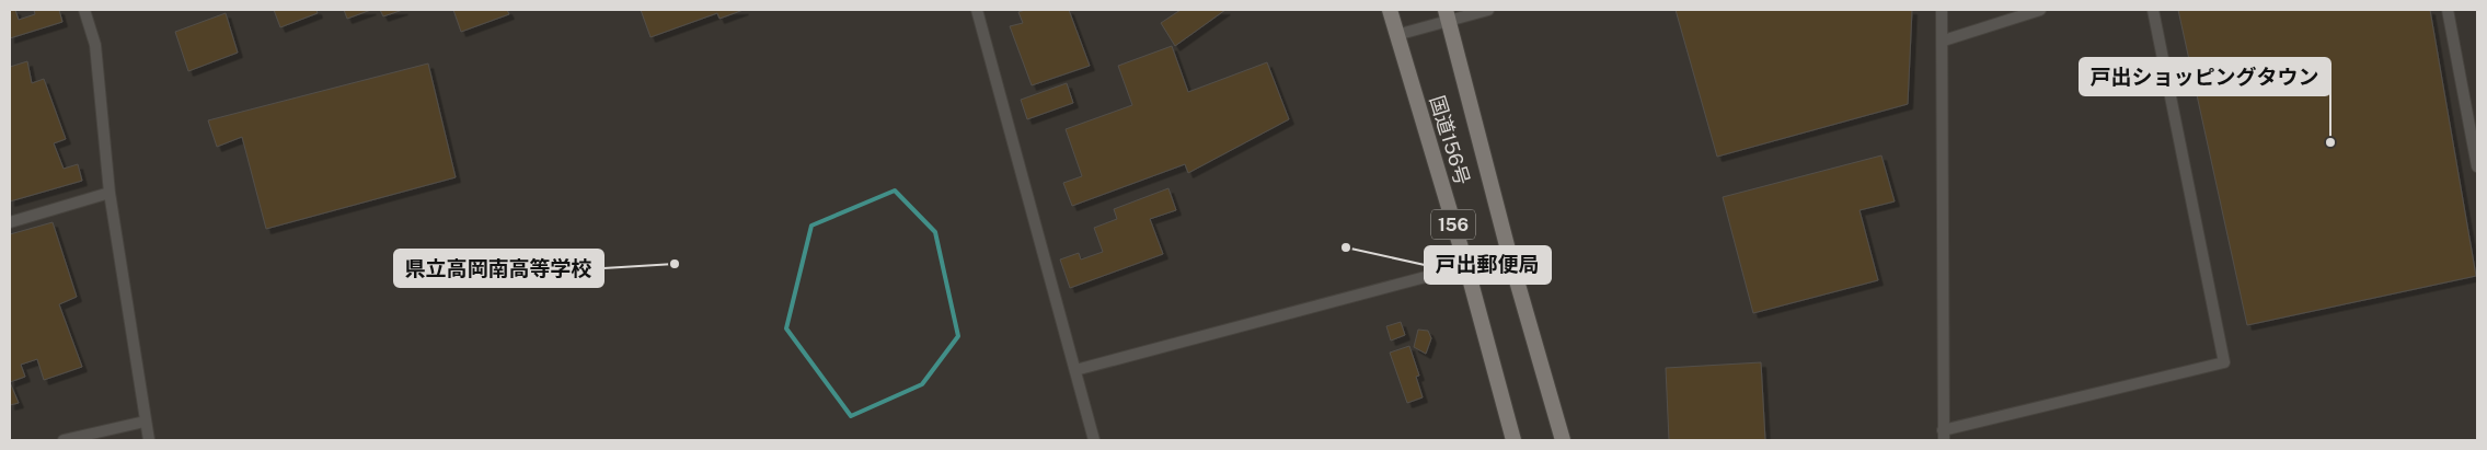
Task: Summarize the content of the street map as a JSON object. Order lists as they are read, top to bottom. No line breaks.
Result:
{"streets":{"highway":["国道156号","156"]},"places":["戸出ショッピングタウン","戸出郵便局","県立高岡南高等学校"]}
